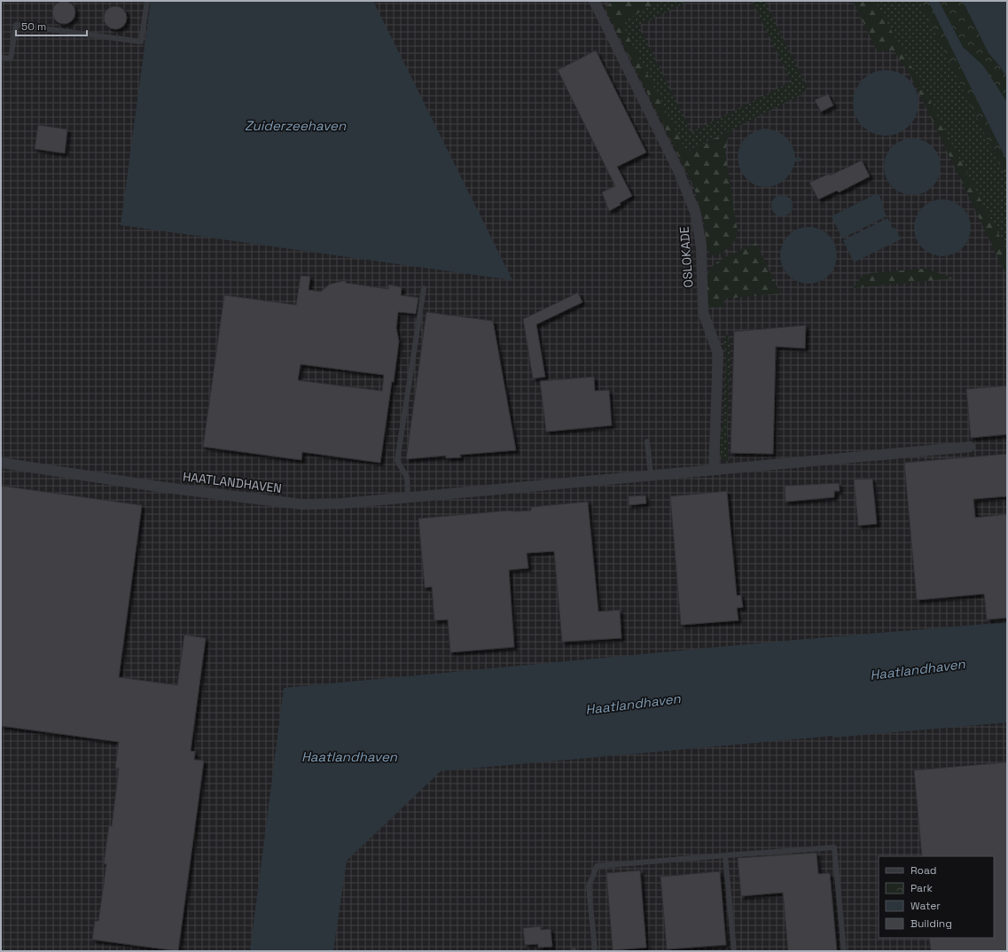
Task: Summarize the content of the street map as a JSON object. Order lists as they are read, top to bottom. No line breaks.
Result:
{"streets":{"street":["OSLOKADE","HAATLANDHAVEN"]},"crossings":[["OSLOKADE","HAATLANDHAVEN"]],"water":["Zuiderzeehaven","Haatlandhaven"],"legend":["Road","Park","Water","Building"],"scale_bar":"50 m"}
